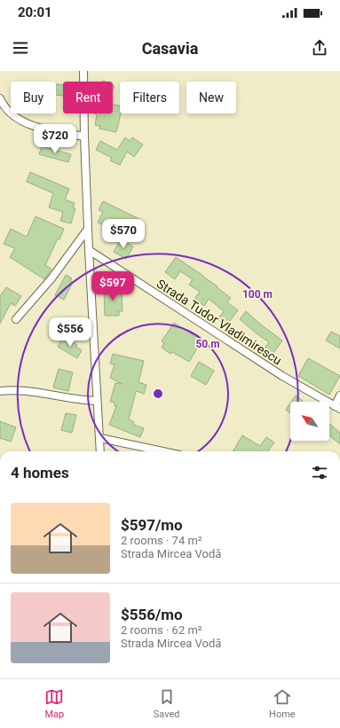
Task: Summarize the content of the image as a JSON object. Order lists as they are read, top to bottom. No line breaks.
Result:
{"streets":{"street":["Strada Tudor Vladimirescu"]},"north":"top left","page":{"status":"20:01","header":"Casavia","chip":["Buy","Rent","Filters","New"],"price":["$720","$570","$597","$556"],"heading":"4 homes","list":[{"name":"$597/mo","note":"2 rooms · 74 m² · Strada Mircea Vodă"},{"name":"$556/mo","note":"2 rooms · 62 m² · Strada Mircea Vodă"}],"tabs":["Map","Saved","Home"]},"rings":["100 m","50 m"]}
